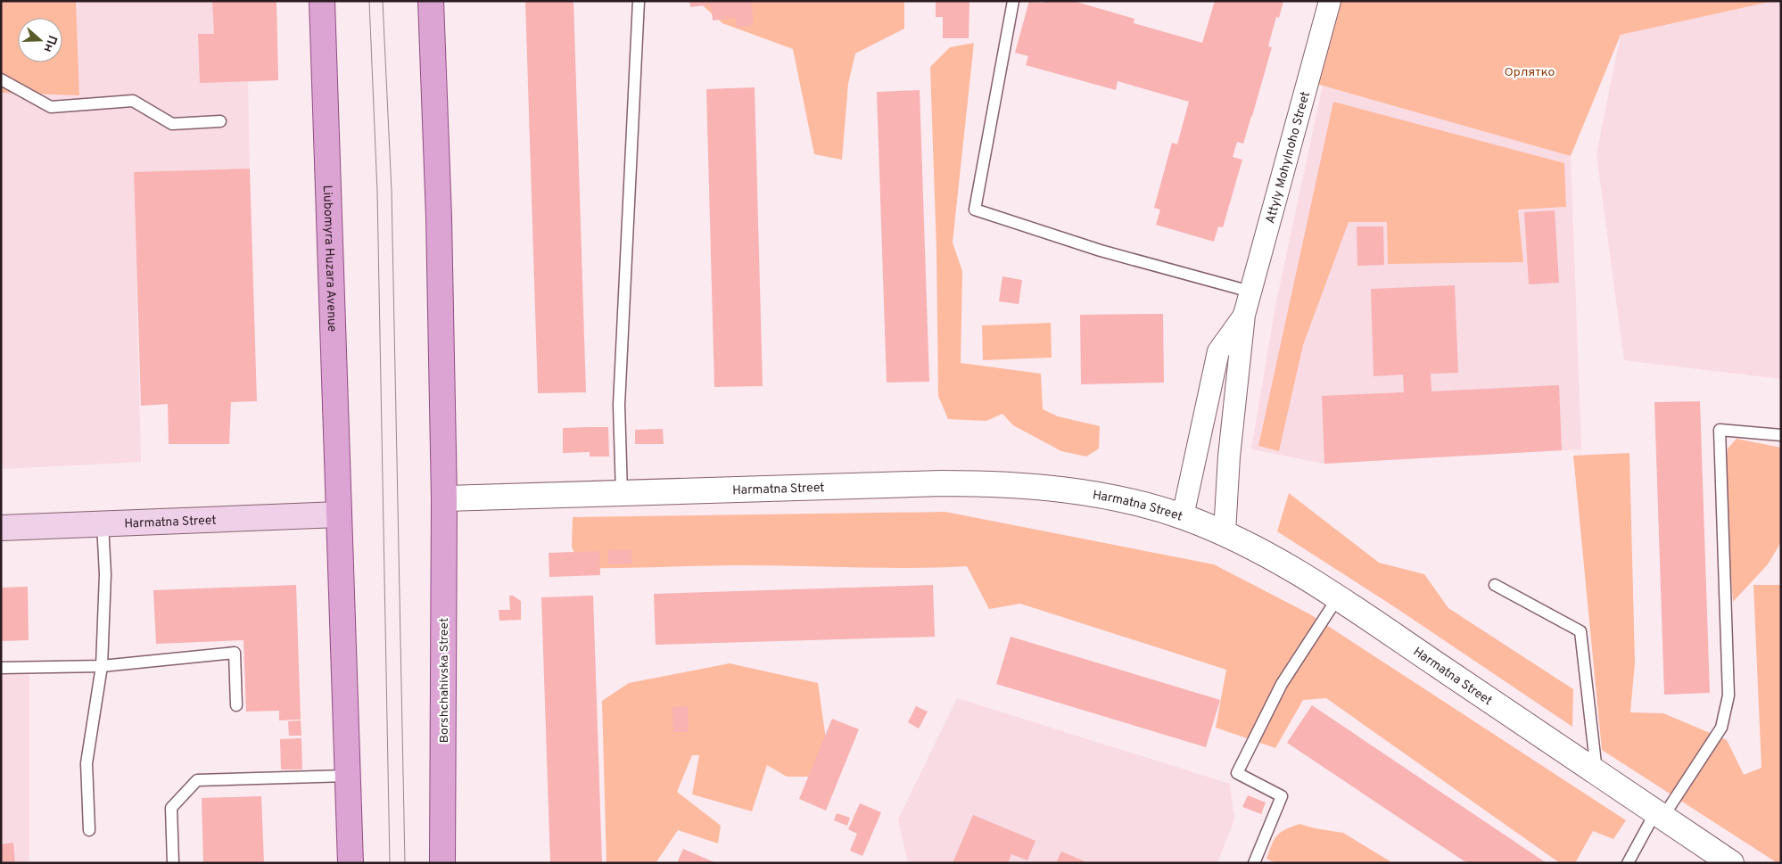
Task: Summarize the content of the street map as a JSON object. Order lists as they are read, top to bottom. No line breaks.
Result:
{"streets":{"main road":["Liubomyra Huzara Avenue","Harmatna Street","Borshchahivska Street"],"street":["Attyly Mohylnoho Street"]},"crossings":[["Attyly Mohylnoho Street","Harmatna Street"],["Liubomyra Huzara Avenue","Harmatna Street"],["Harmatna Street","Borshchahivska Street"]],"parks":["Орлятко"],"north":"right"}
